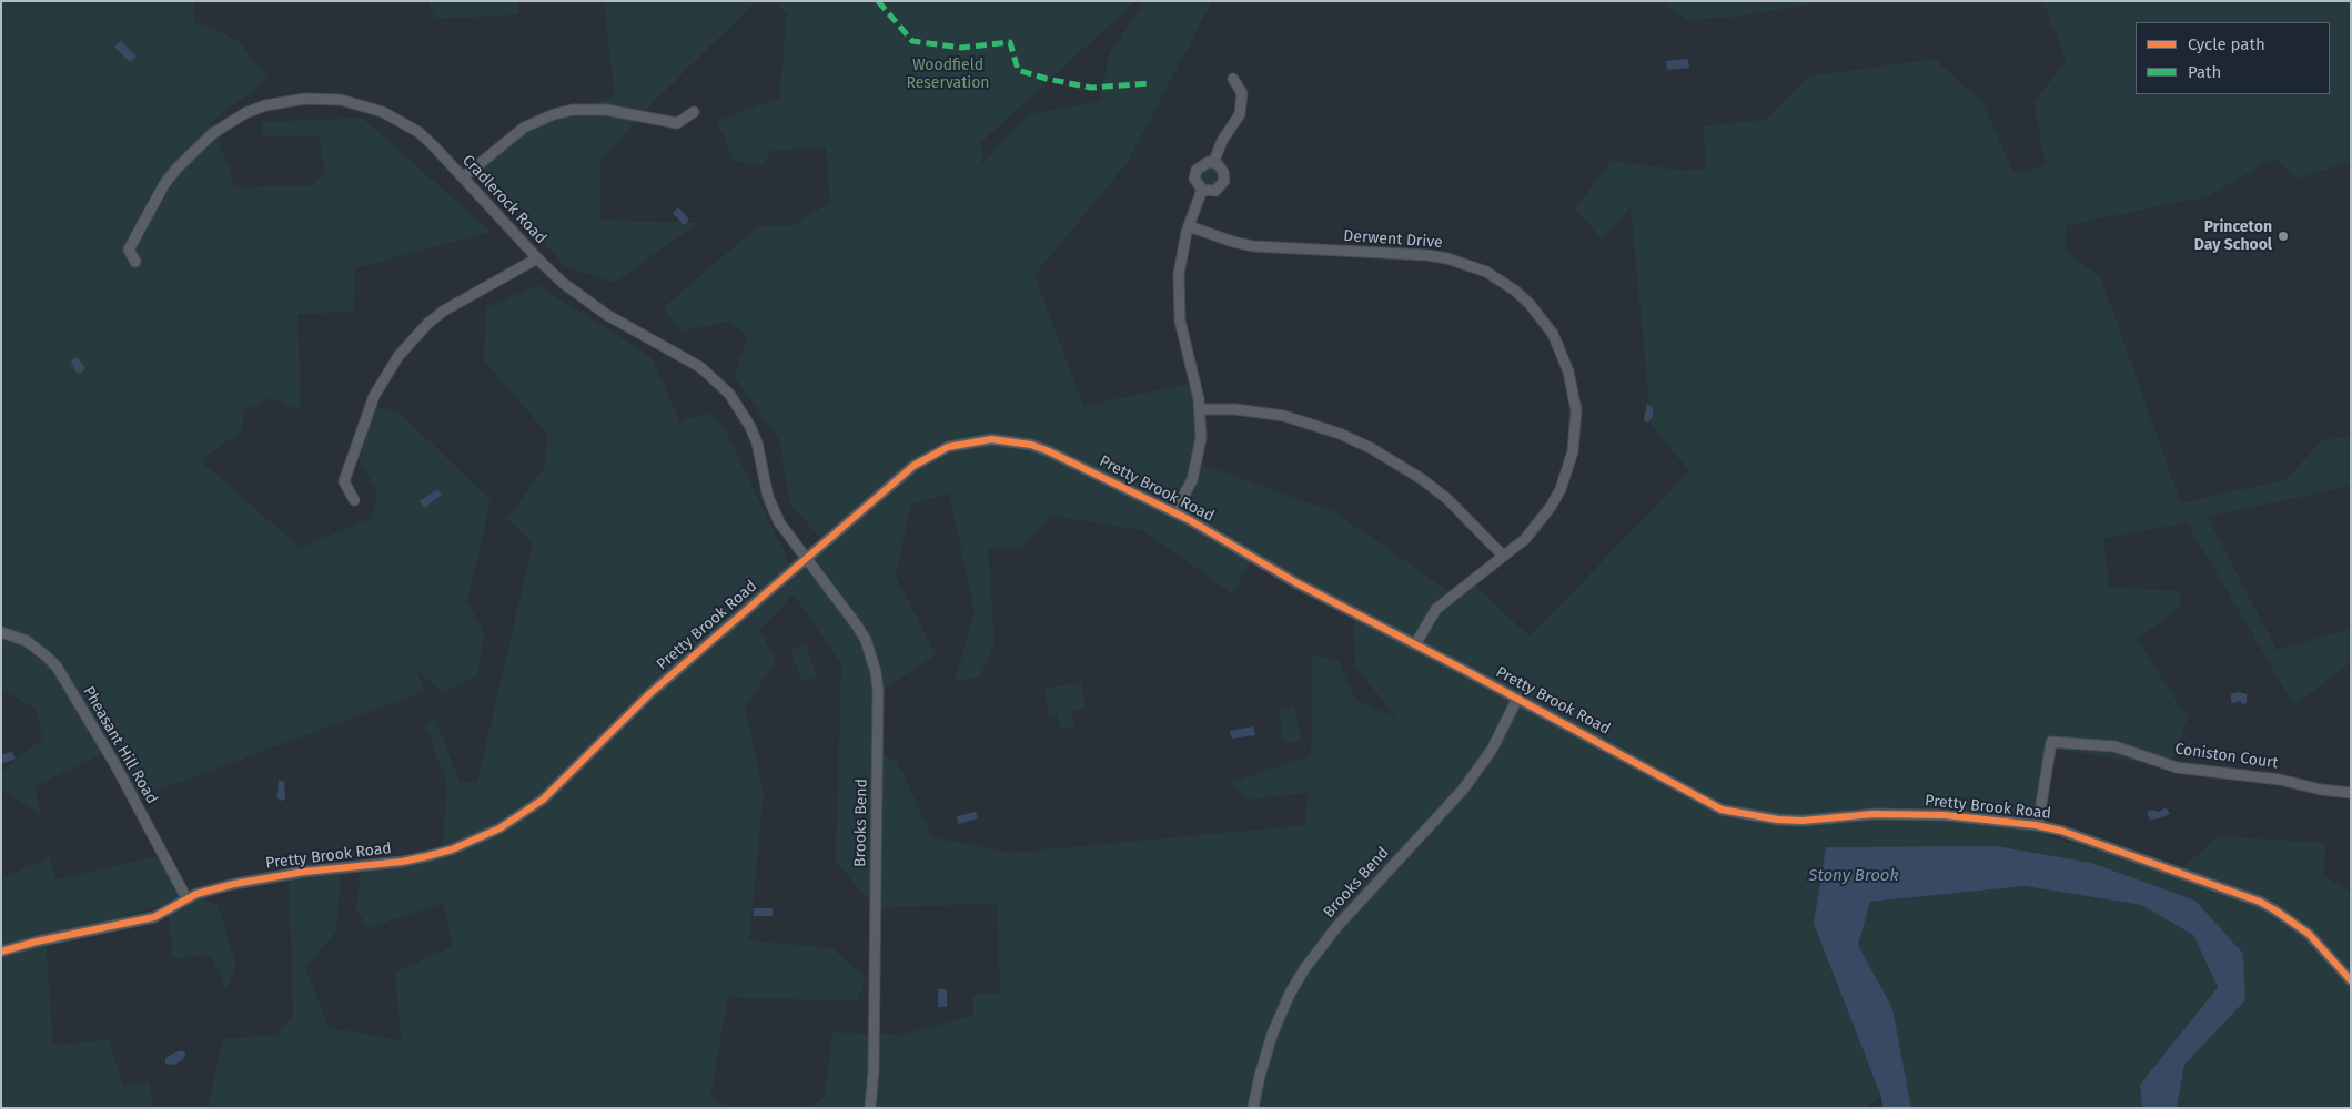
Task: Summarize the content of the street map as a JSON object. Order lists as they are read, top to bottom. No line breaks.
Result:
{"streets":{"street":["Cradlerock Road","Derwent Drive","Pretty Brook Road","Pheasant Hill Road","Coniston Court","Brooks Bend"]},"crossings":[["Cradlerock Road","Pretty Brook Road"],["Cradlerock Road","Brooks Bend"],["Derwent Drive","Pretty Brook Road"],["Pretty Brook Road","Pheasant Hill Road"],["Pretty Brook Road","Coniston Court"],["Pretty Brook Road","Brooks Bend"]],"water":["Stony Brook"],"parks":["Woodfield Reservation"],"places":["Princeton Day School"],"legend":["Cycle path","Path"]}
